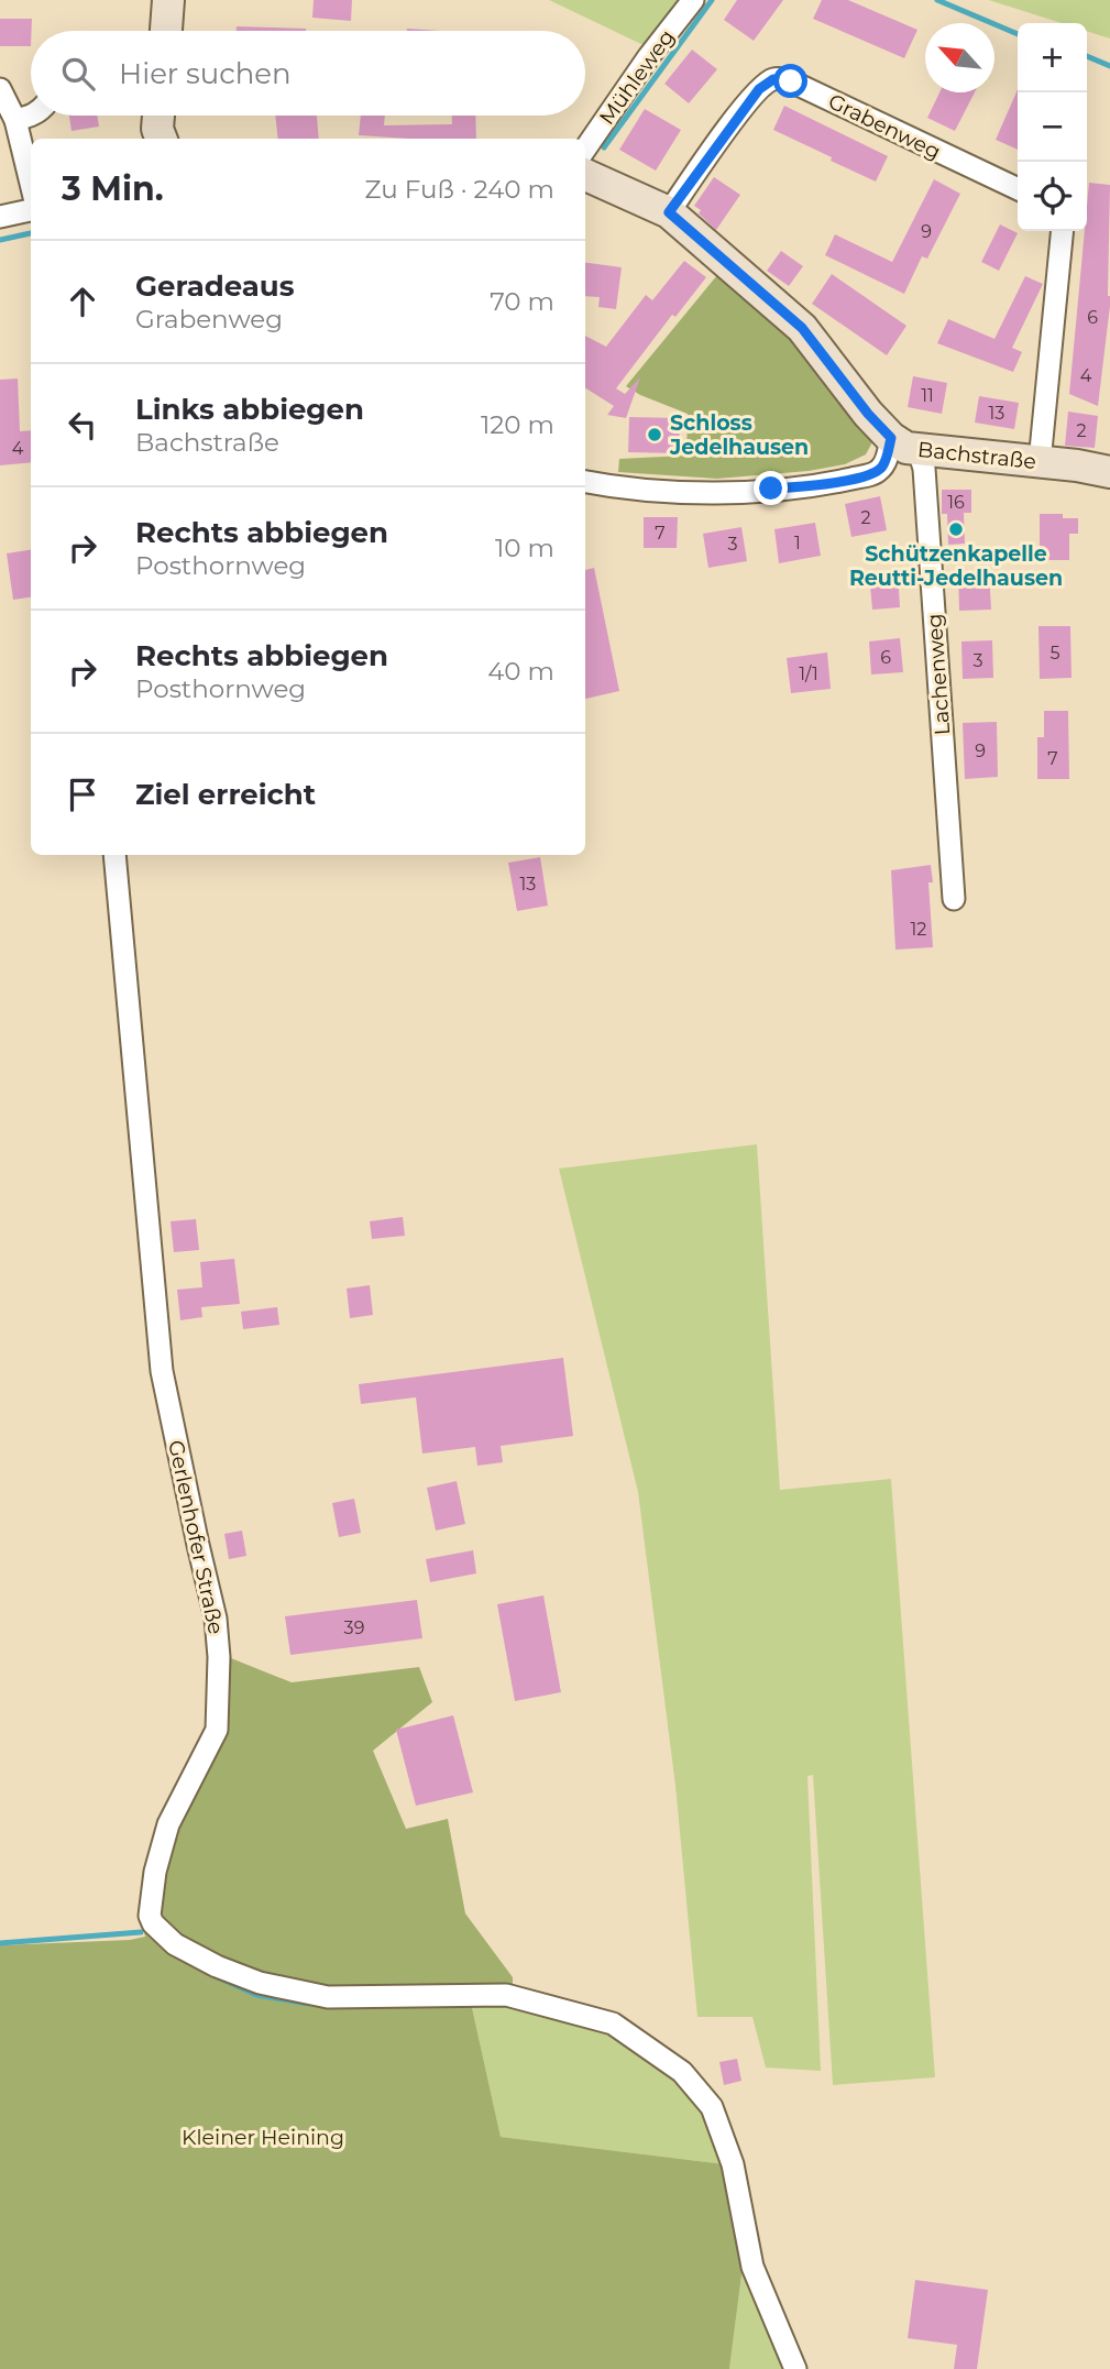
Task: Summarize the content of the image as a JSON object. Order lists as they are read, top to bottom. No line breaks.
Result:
{"streets":{"street":["Mühleweg","Grabenweg","Bachstraße","Lachenweg","Gerlenhofer Straße"]},"crossings":[["Grabenweg","Bachstraße"],["Bachstraße","Lachenweg"]],"parks":["Kleiner Heining"],"places":["Schloss Jedelhausen","Schützenkapelle Reutti-Jedelhausen"],"house_numbers":["9","6","4","11","13","2","4","16","2","7","1","3","5","6","3","1/1","9","7","13","12","39"],"north":"top left","page":{"map_buttons":["+","−"],"search":"Hier suchen","heading":["3 Min.","Zu Fuß · 240 m"],"list":[["Geradeaus","Grabenweg","70 m"],["Links abbiegen","Bachstraße","120 m"],["Rechts abbiegen","Posthornweg","10 m"],["Rechts abbiegen","Posthornweg","40 m"],"Ziel erreicht"]}}
